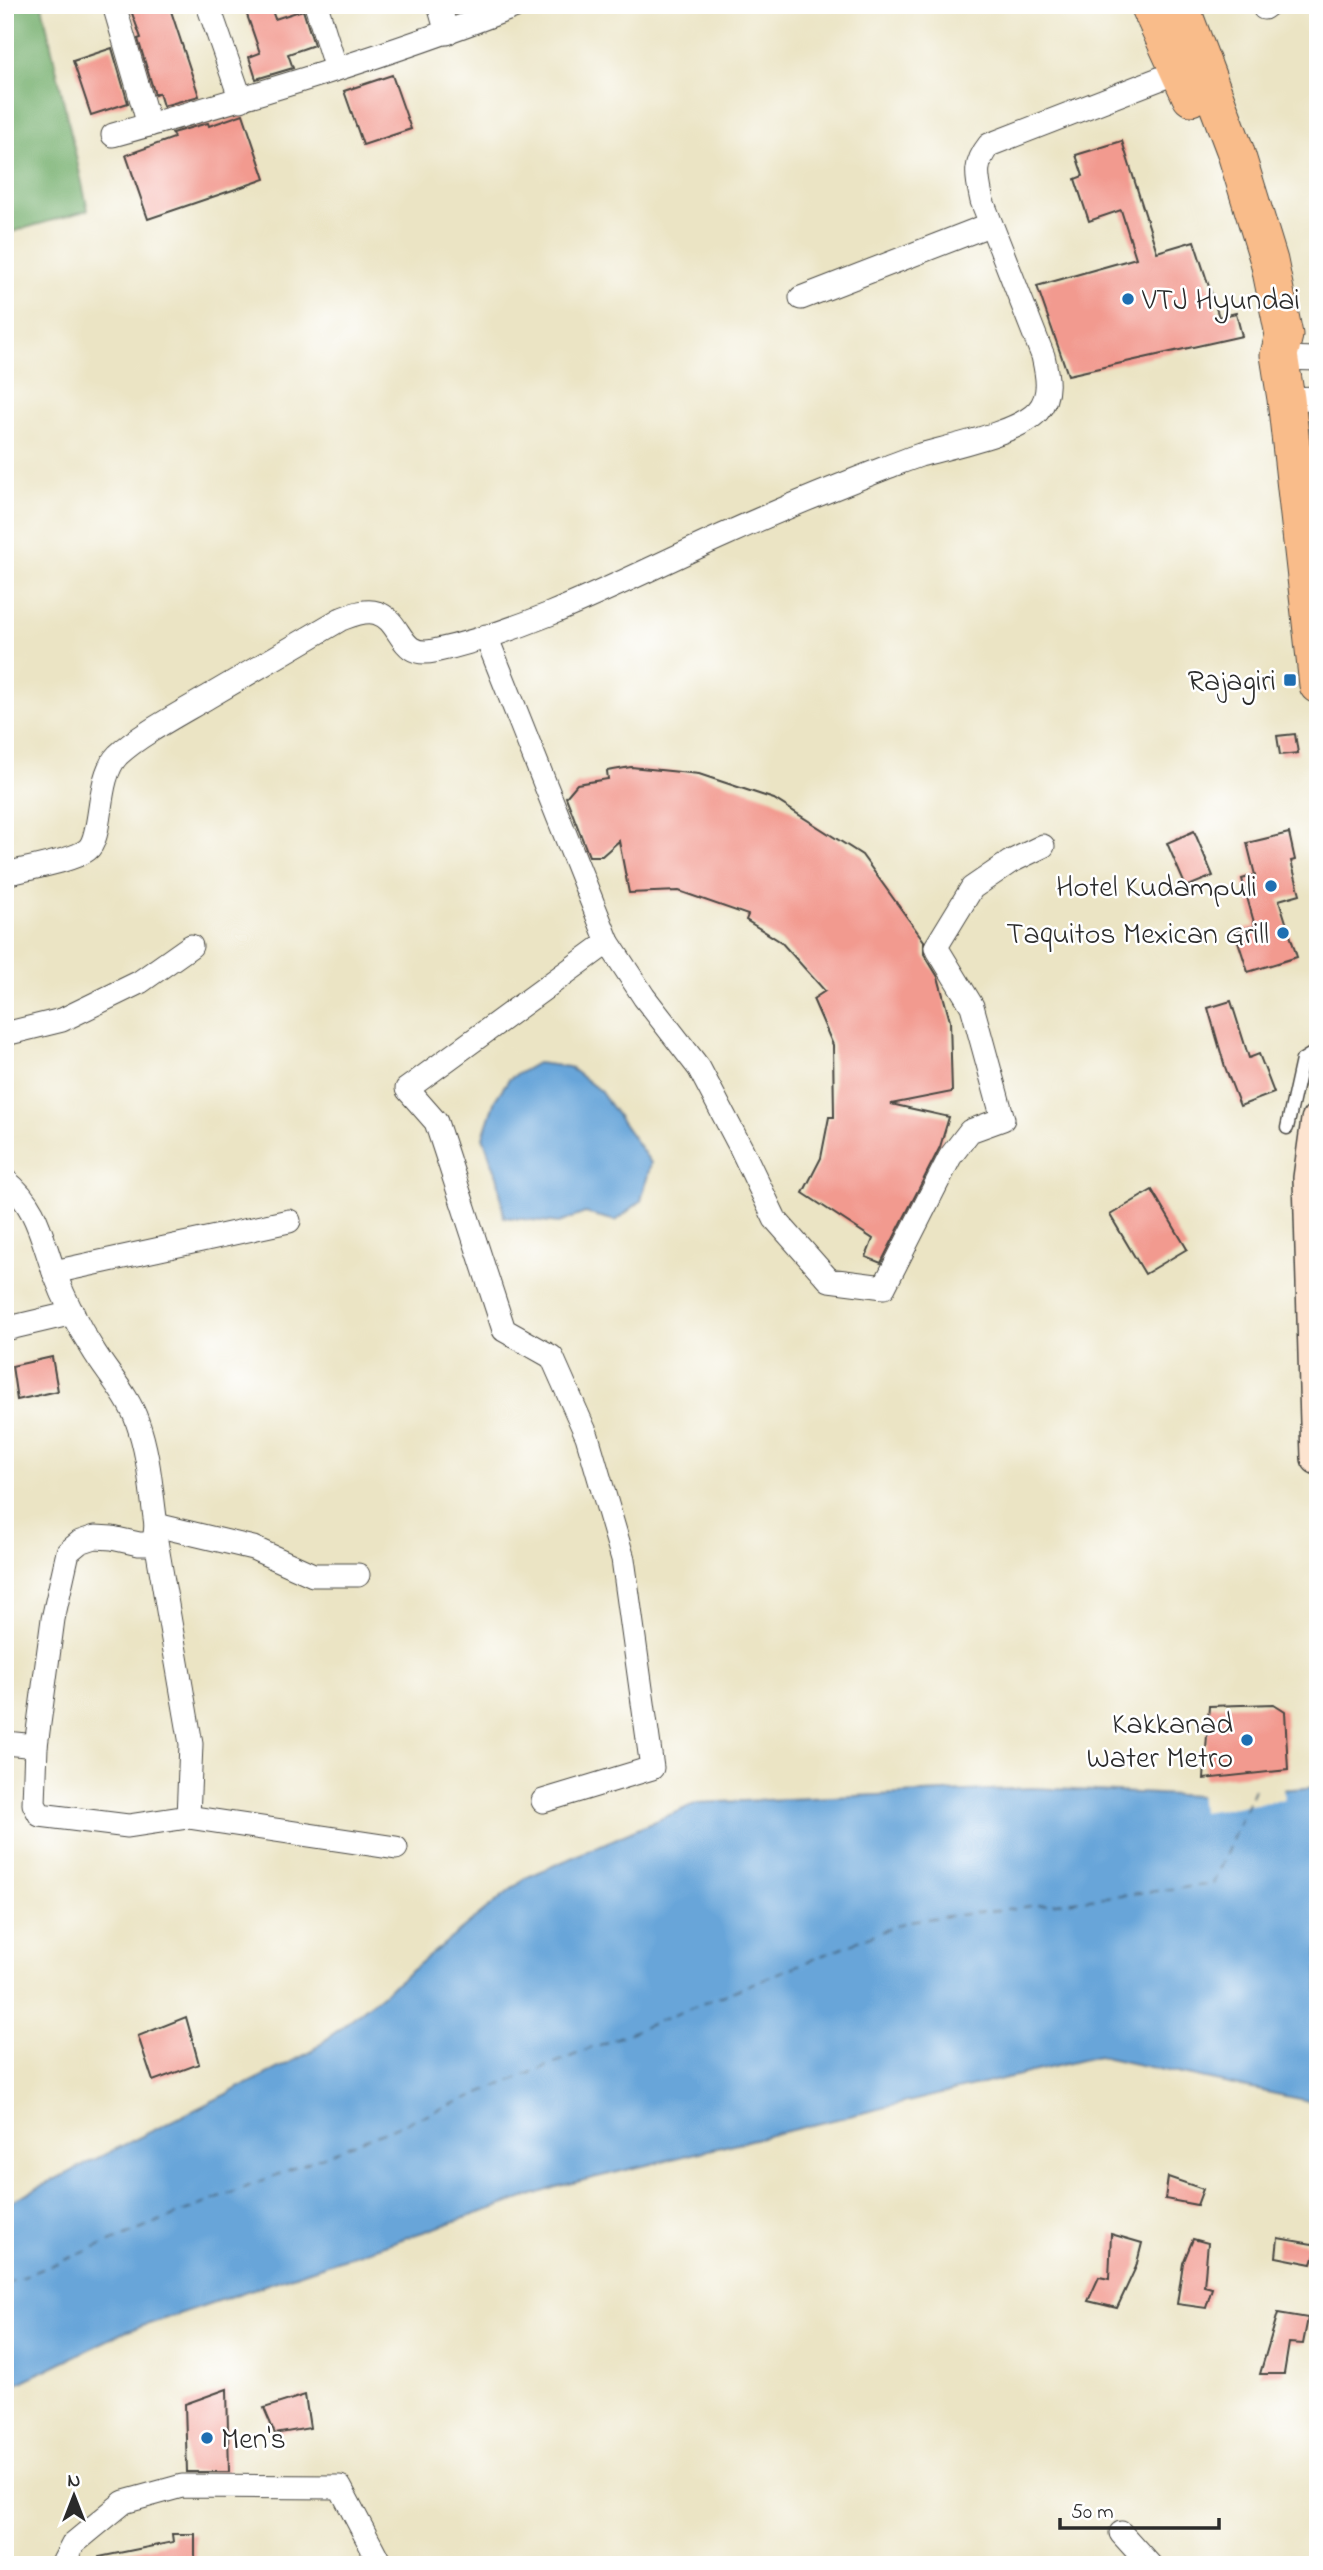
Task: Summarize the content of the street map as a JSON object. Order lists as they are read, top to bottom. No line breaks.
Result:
{"places":{"other":["VTJ Hyundai","Hotel Kudampuli","Taquitos Mexican Grill","Kakkanad Water Metro","Men's"],"transit":["Rajagiri"]},"scale_bar":"50 m","north":"top"}
